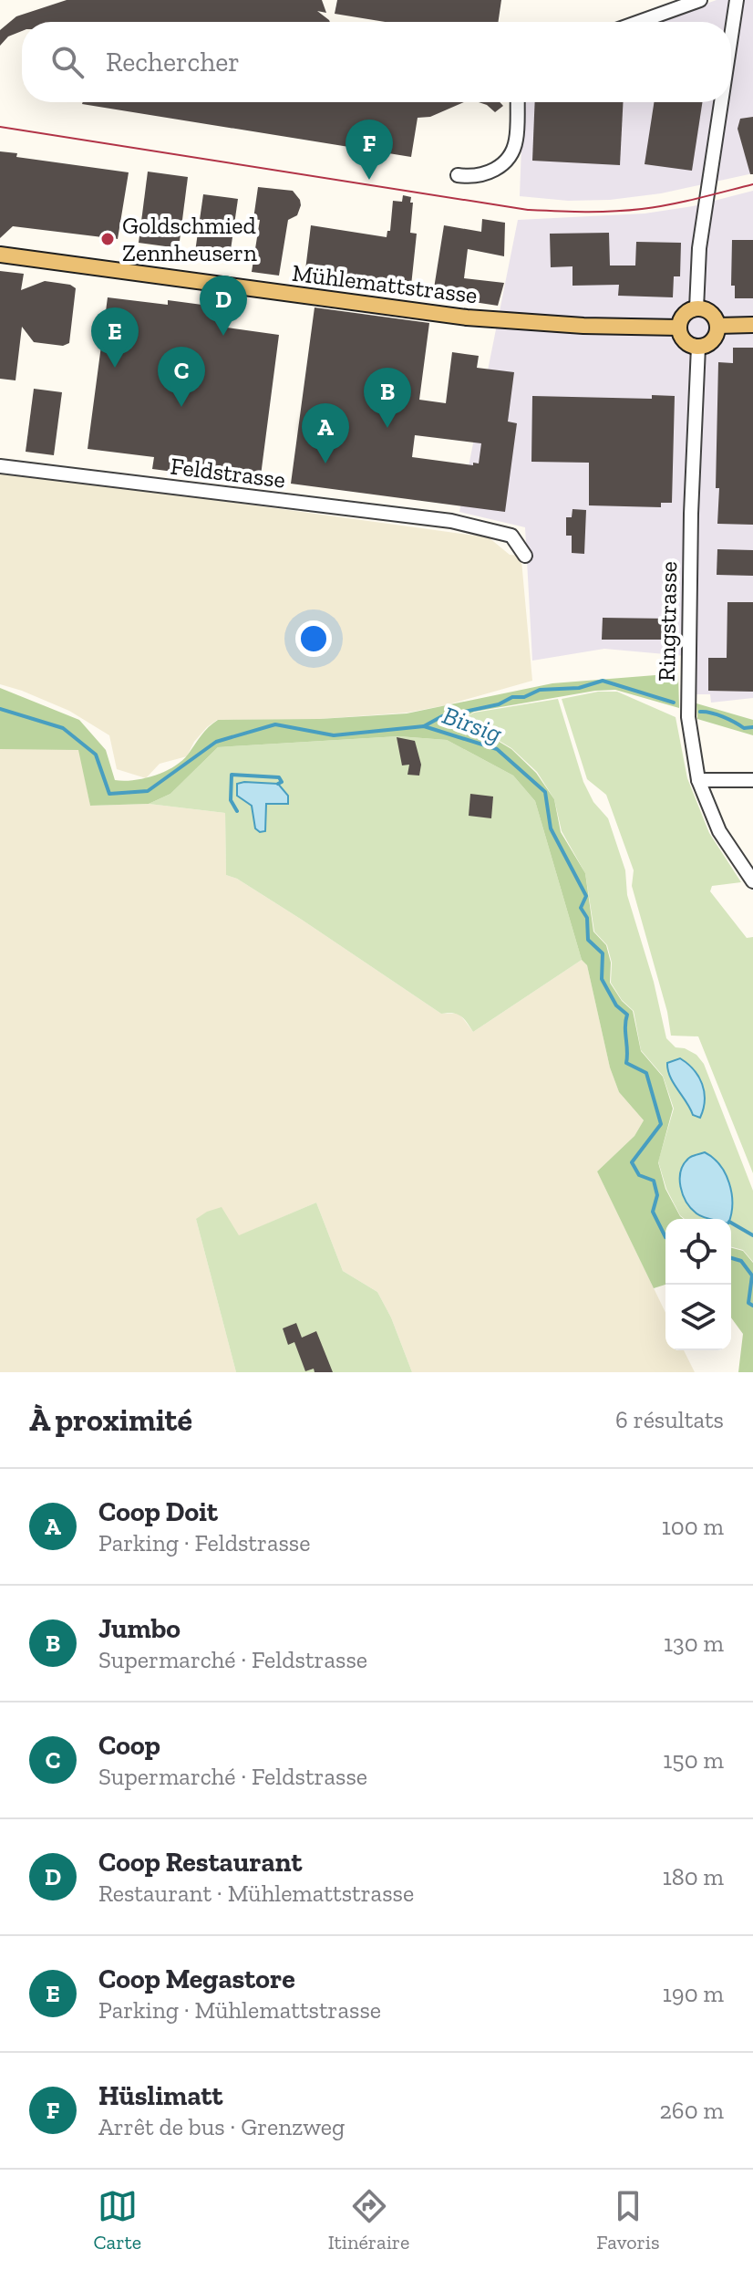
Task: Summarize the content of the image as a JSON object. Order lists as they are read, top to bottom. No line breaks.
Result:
{"streets":{"main road":["Mühlemattstrasse"],"street":["Feldstrasse","Ringstrasse"]},"crossings":[["Mühlemattstrasse","Ringstrasse"]],"water":["Birsig"],"places":["Goldschmied Zennheusern"],"page":{"search":"Rechercher","pins":["F","D","E","C","B","A"],"heading":["À proximité","6 résultats"],"list":[{"mark":"A","name":"Coop Doit","note":"Parking · Feldstrasse","value":"100 m"},{"mark":"B","name":"Jumbo","note":"Supermarché · Feldstrasse","value":"130 m"},{"mark":"C","name":"Coop","note":"Supermarché · Feldstrasse","value":"150 m"},{"mark":"D","name":"Coop Restaurant","note":"Restaurant · Mühlemattstrasse","value":"180 m"},{"mark":"E","name":"Coop Megastore","note":"Parking · Mühlemattstrasse","value":"190 m"},{"mark":"F","name":"Hüslimatt","note":"Arrêt de bus · Grenzweg","value":"260 m"}],"nav":["Carte","Itinéraire","Favoris"]}}
